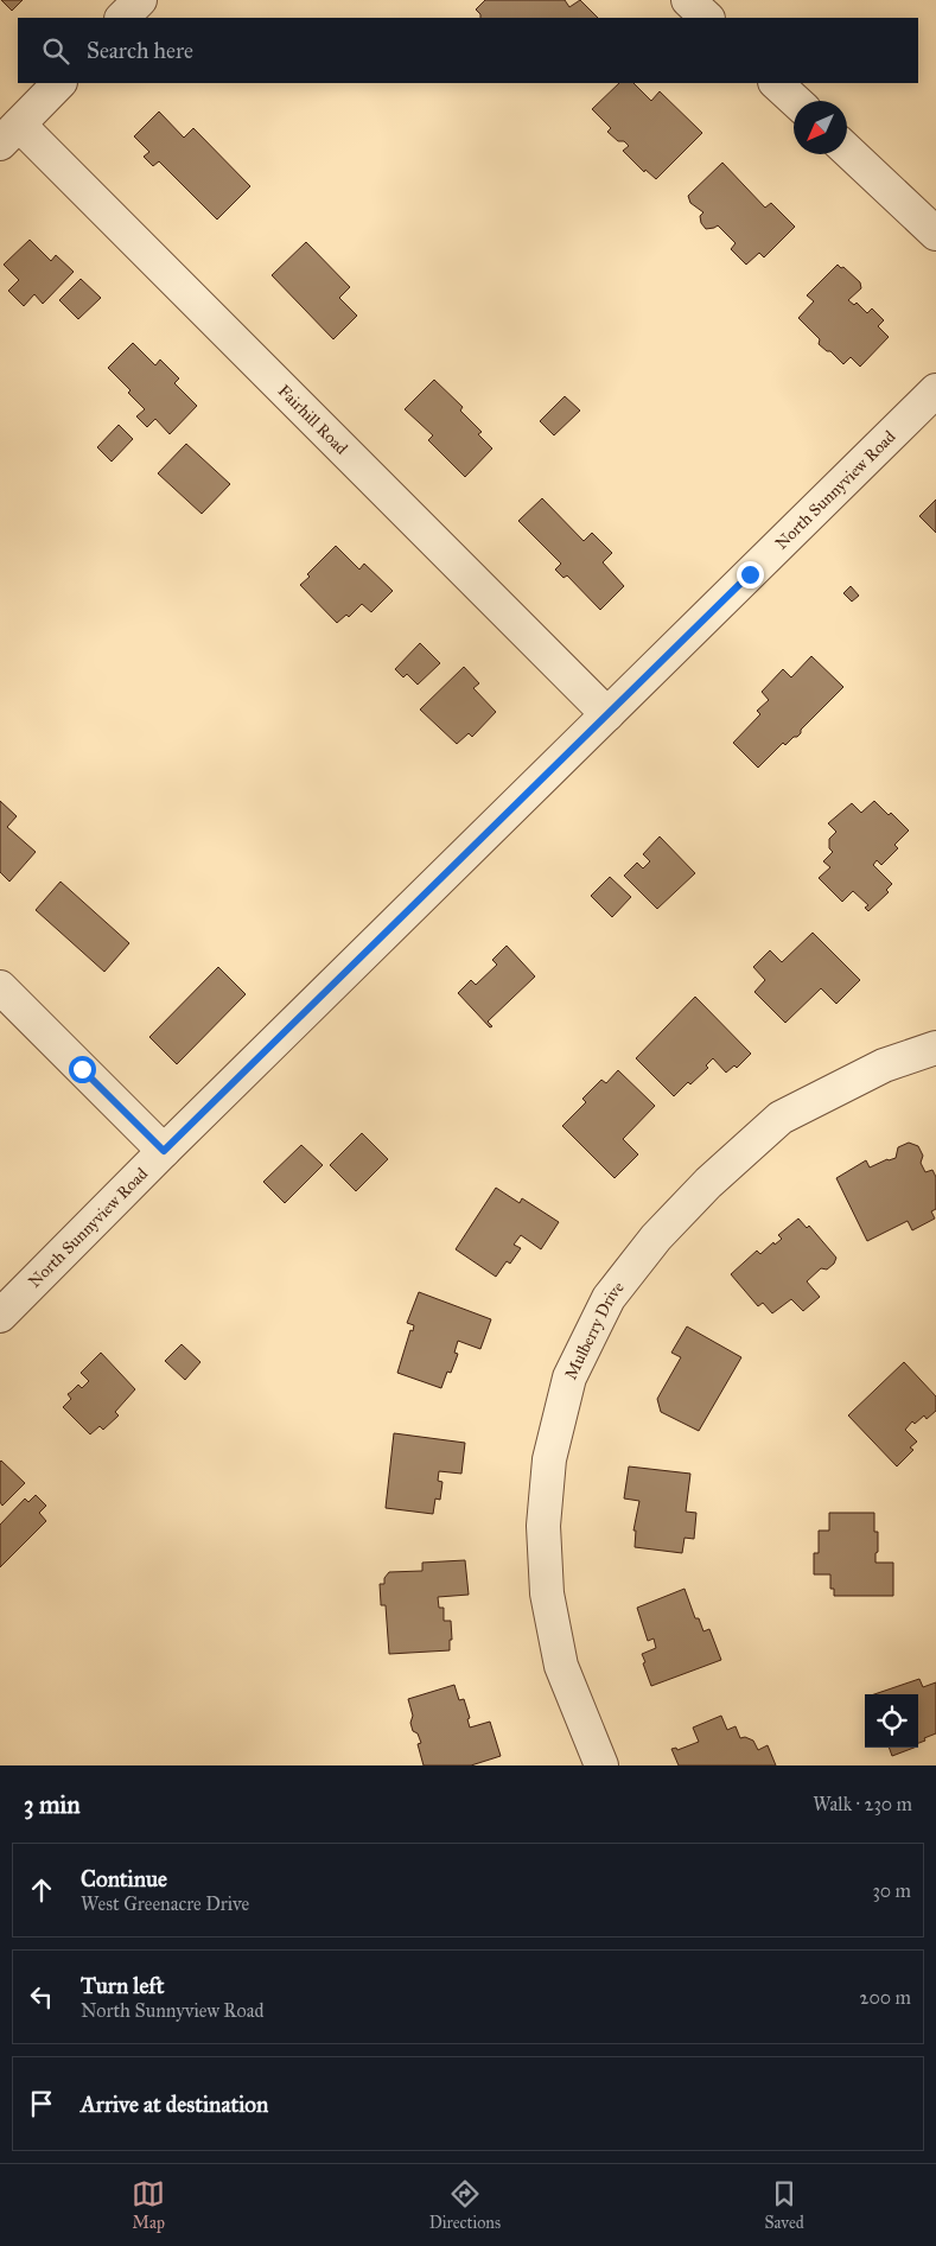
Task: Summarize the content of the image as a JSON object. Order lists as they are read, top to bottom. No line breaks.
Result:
{"streets":{"street":["Fairhill Road","North Sunnyview Road","Mulberry Drive"]},"crossings":[["Fairhill Road","North Sunnyview Road"]],"north":"bottom left","page":{"search":"Search here","heading":["3 min","Walk · 230 m"],"list":[["Continue","West Greenacre Drive","30 m"],["Turn left","North Sunnyview Road","200 m"],"Arrive at destination"],"nav":["Map","Directions","Saved"]}}
